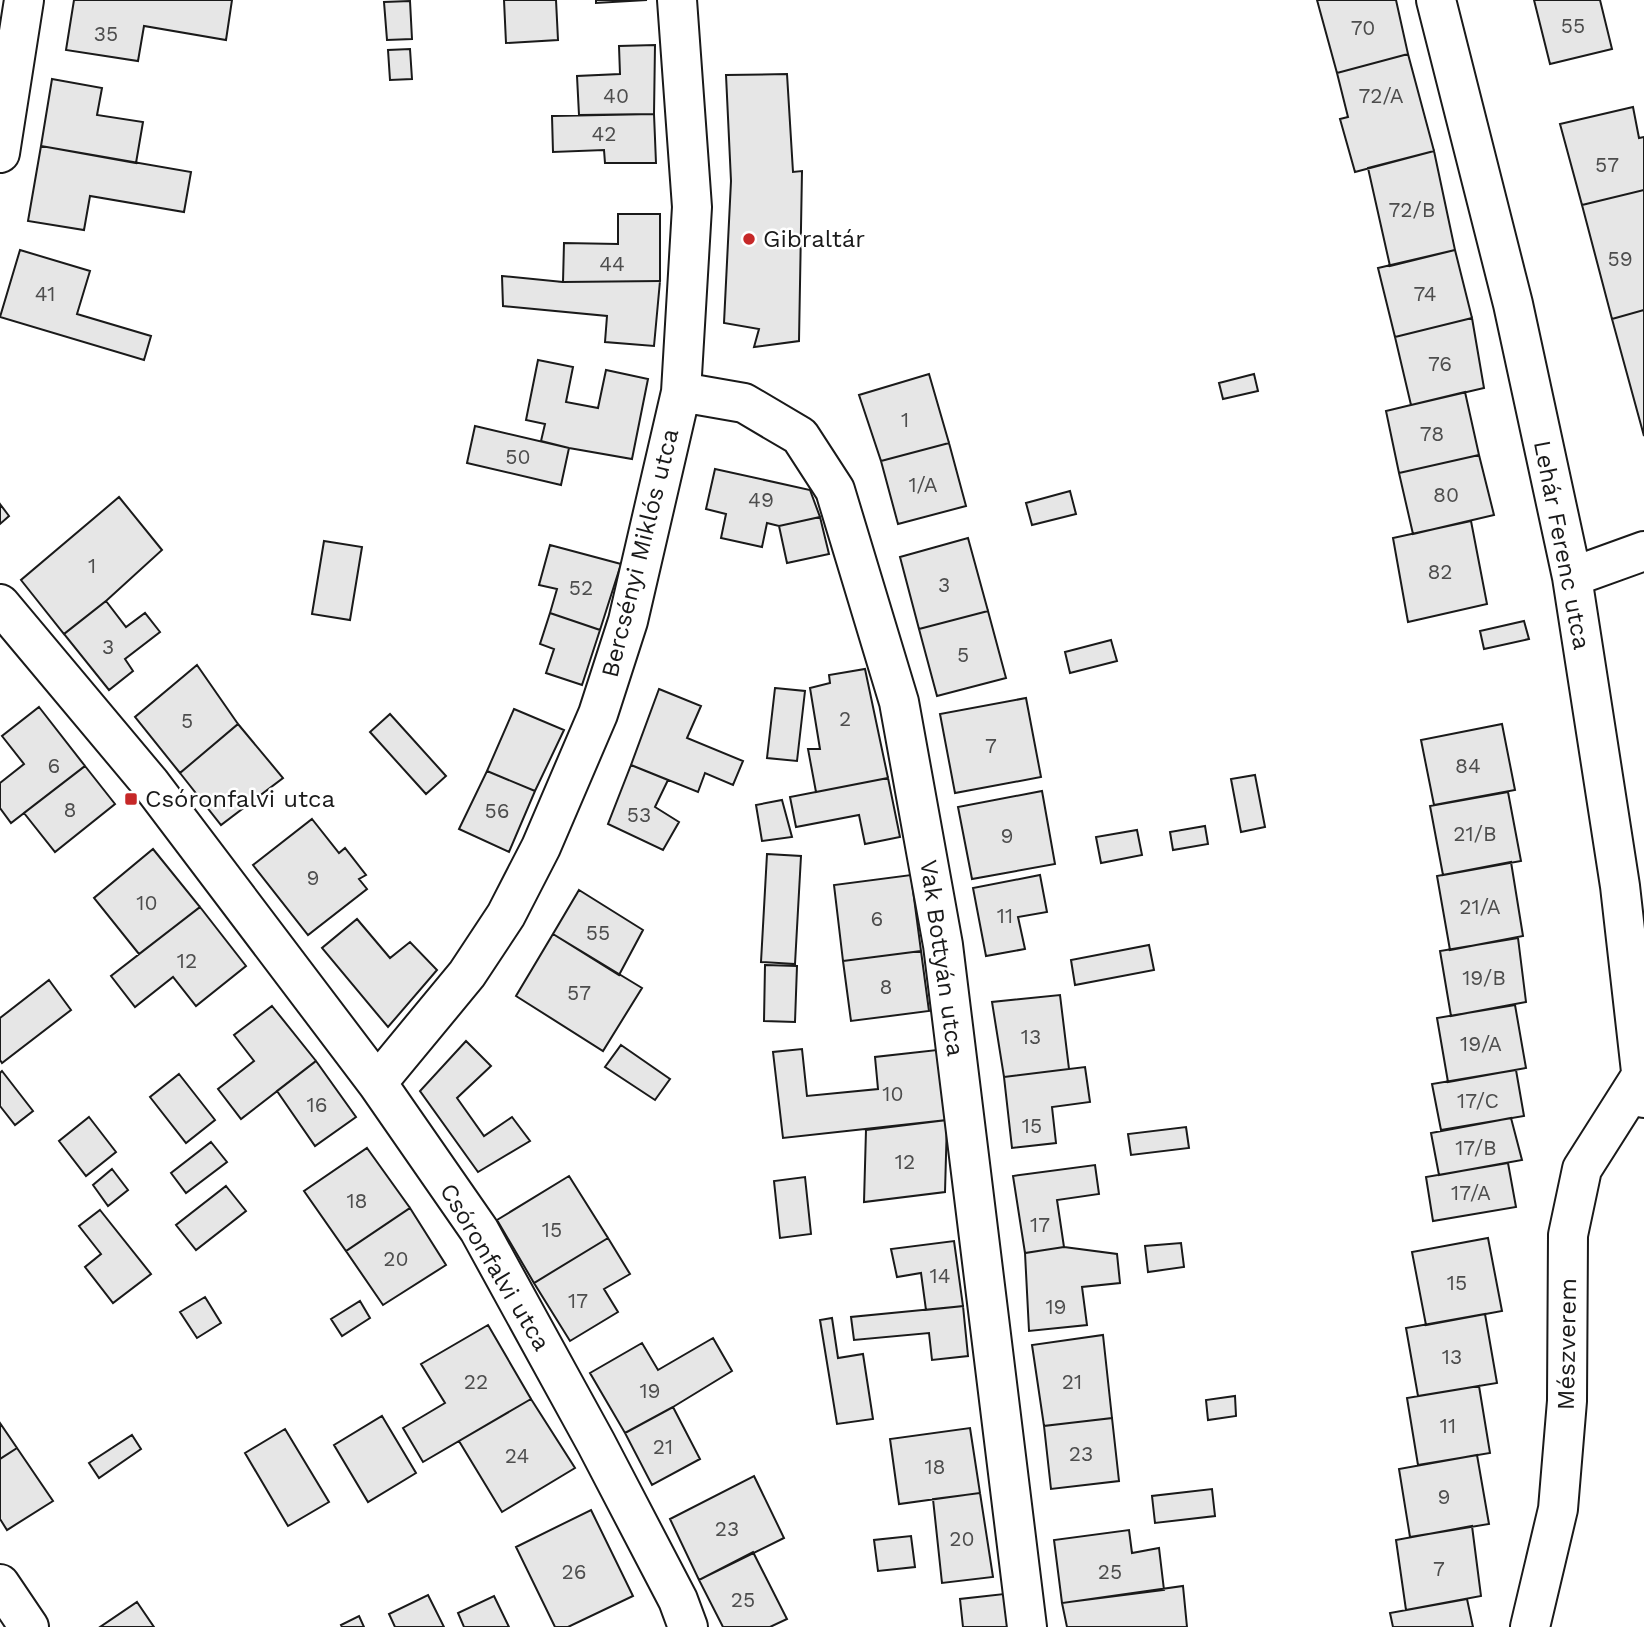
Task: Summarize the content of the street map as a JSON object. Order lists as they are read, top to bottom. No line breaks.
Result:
{"streets":{"street":["Lehár Ferenc utca","Bercsényi Miklós utca","Vak Bottyán utca","Csóronfalvi utca","Mészverem"]},"crossings":[["Lehár Ferenc utca","Mészverem"],["Bercsényi Miklós utca","Vak Bottyán utca"],["Bercsényi Miklós utca","Csóronfalvi utca"]],"places":{"other":["Gibraltár"],"transit":["Csóronfalvi utca"]},"house_numbers":["55","70","35","40","72/A","42","57","72/B","59","44","41","74","76","1","78","50","1/A","80","49","1","82","3","52","3","5","2","5","7","6","84","8","56","53","21/B","9","9","10","21/A","11","6","55","12","19/B","8","57","13","19/A","10","17/C","16","15","17/B","12","17/A","18","17","15","20","14","15","17","19","13","22","21","19","11","21","23","24","18","9","23","20","7","26","25","25"]}
